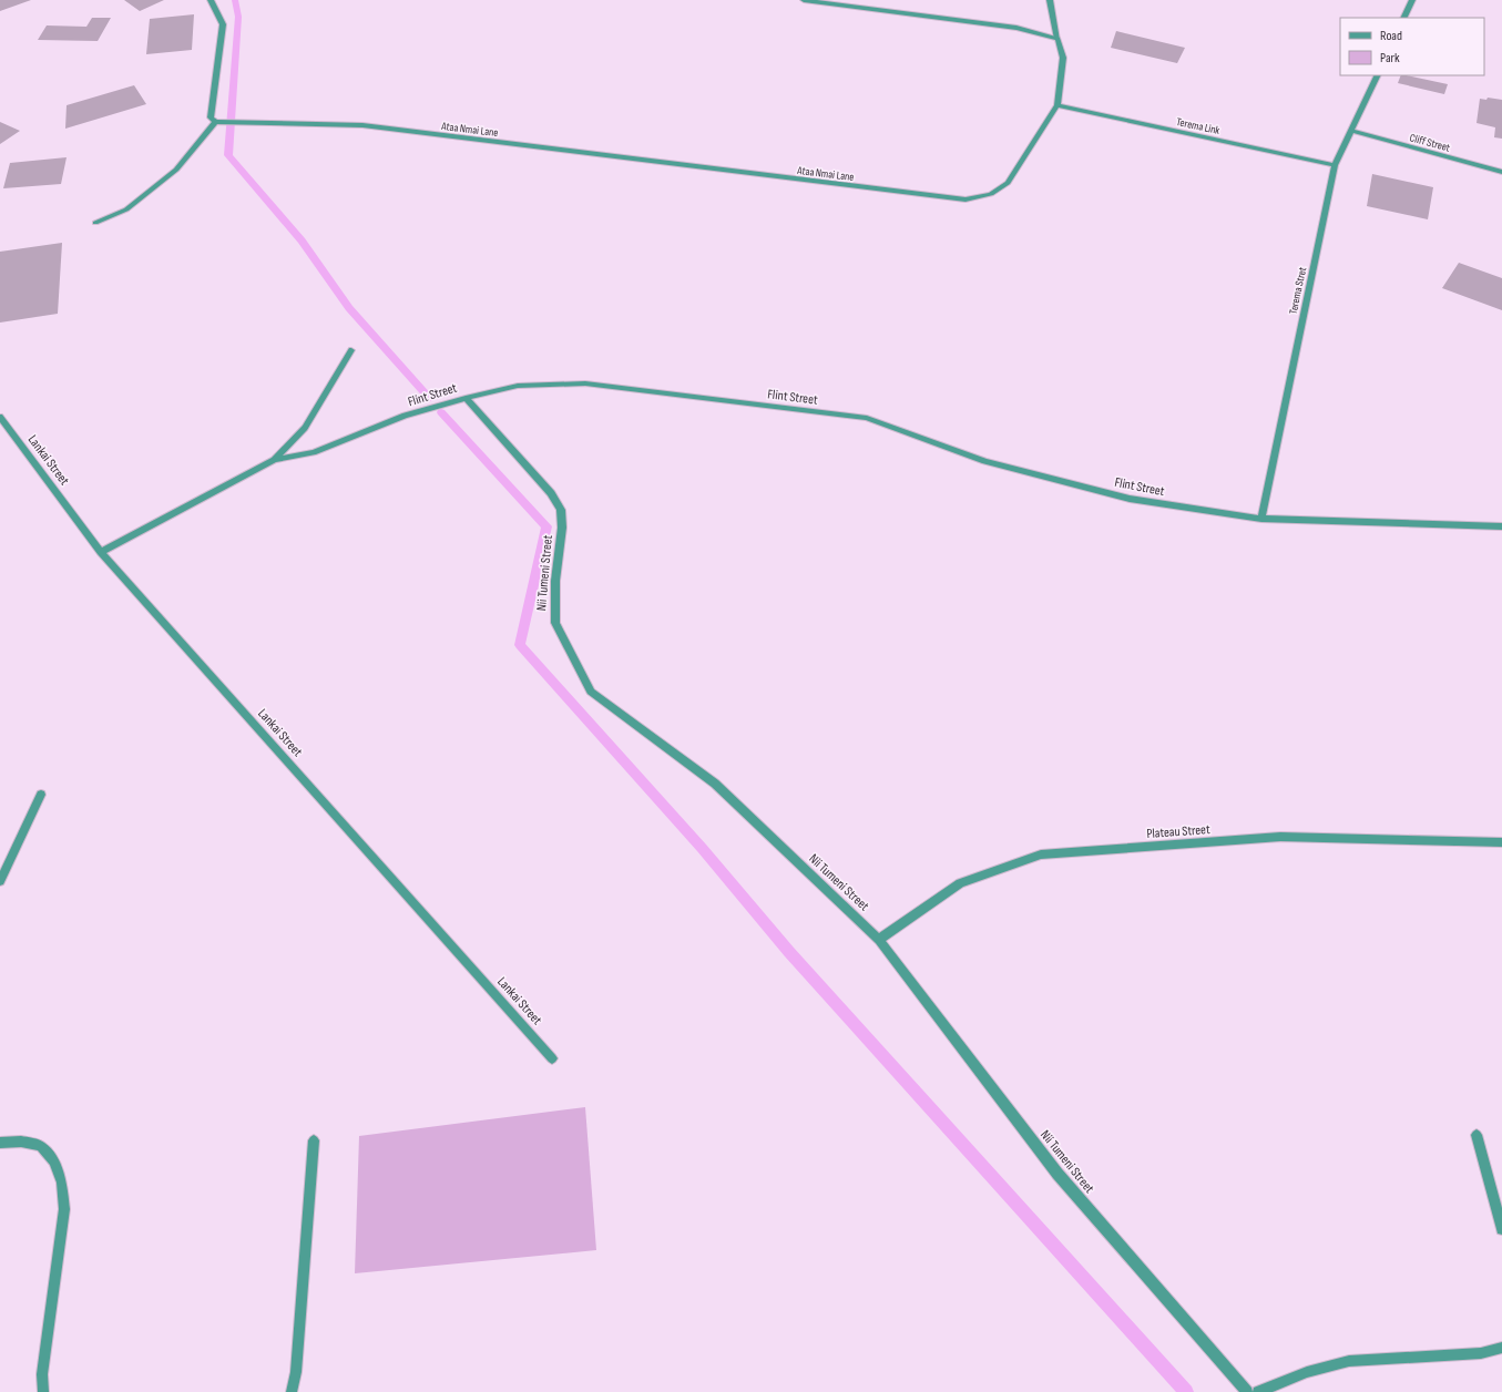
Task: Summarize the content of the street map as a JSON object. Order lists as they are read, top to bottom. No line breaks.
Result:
{"streets":{"street":["Terema Link","Ataa Nmai Lane","Cliff Street","Terema Stret","Flint Street","Lankai Street","Nii Tumeni Street","Plateau Street"]},"crossings":[["Terema Link","Ataa Nmai Lane"],["Terema Link","Terema Stret"],["Cliff Street","Terema Stret"],["Terema Stret","Flint Street"],["Flint Street","Lankai Street"],["Flint Street","Nii Tumeni Street"],["Nii Tumeni Street","Plateau Street"]],"legend":["Road","Park"]}
